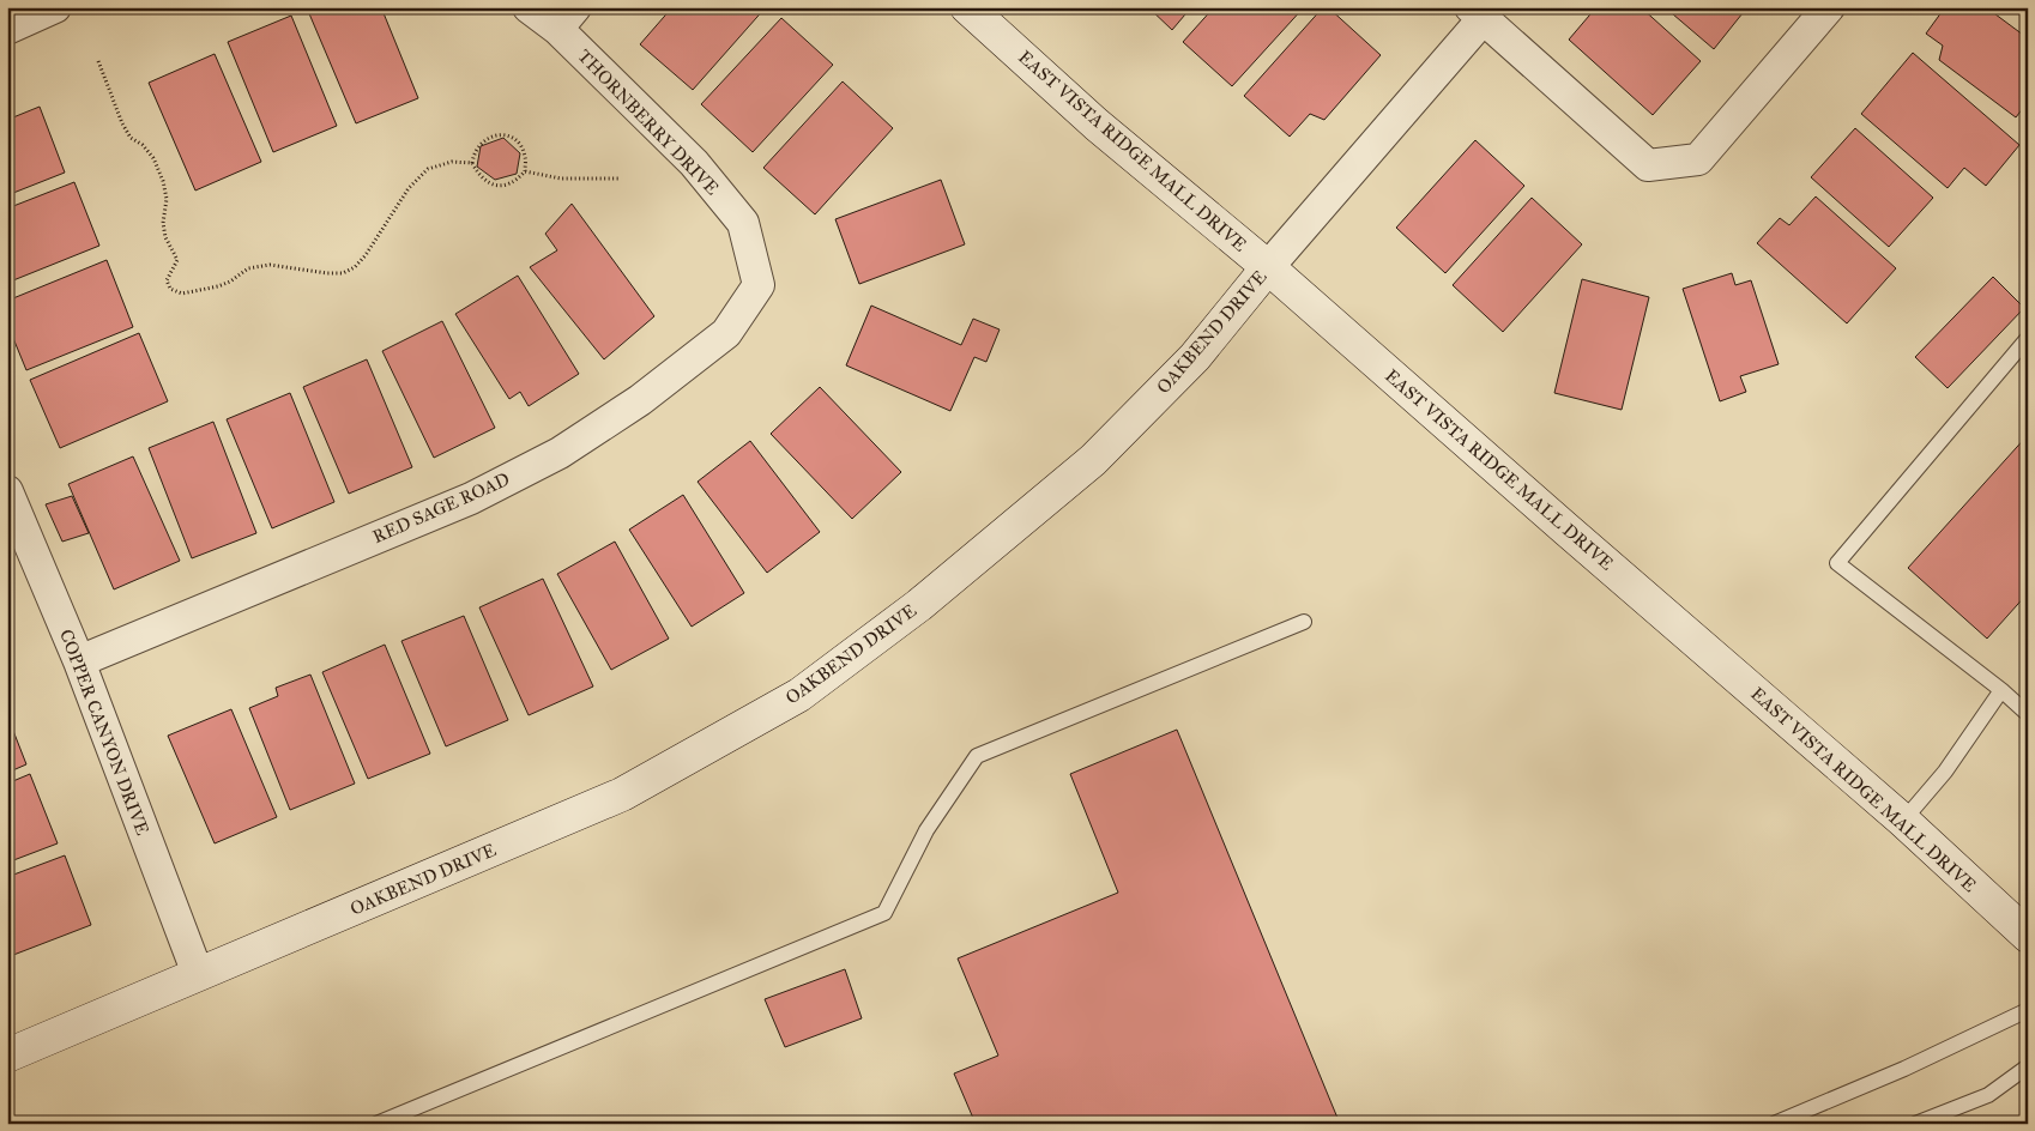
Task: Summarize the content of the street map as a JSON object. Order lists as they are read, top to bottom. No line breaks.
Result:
{"streets":{"street":["THORNBERRY DRIVE","EAST VISTA RIDGE MALL DRIVE","OAKBEND DRIVE","RED SAGE ROAD","COPPER CANYON DRIVE"]},"crossings":[["THORNBERRY DRIVE","RED SAGE ROAD"],["EAST VISTA RIDGE MALL DRIVE","OAKBEND DRIVE"],["OAKBEND DRIVE","COPPER CANYON DRIVE"],["RED SAGE ROAD","COPPER CANYON DRIVE"]]}
